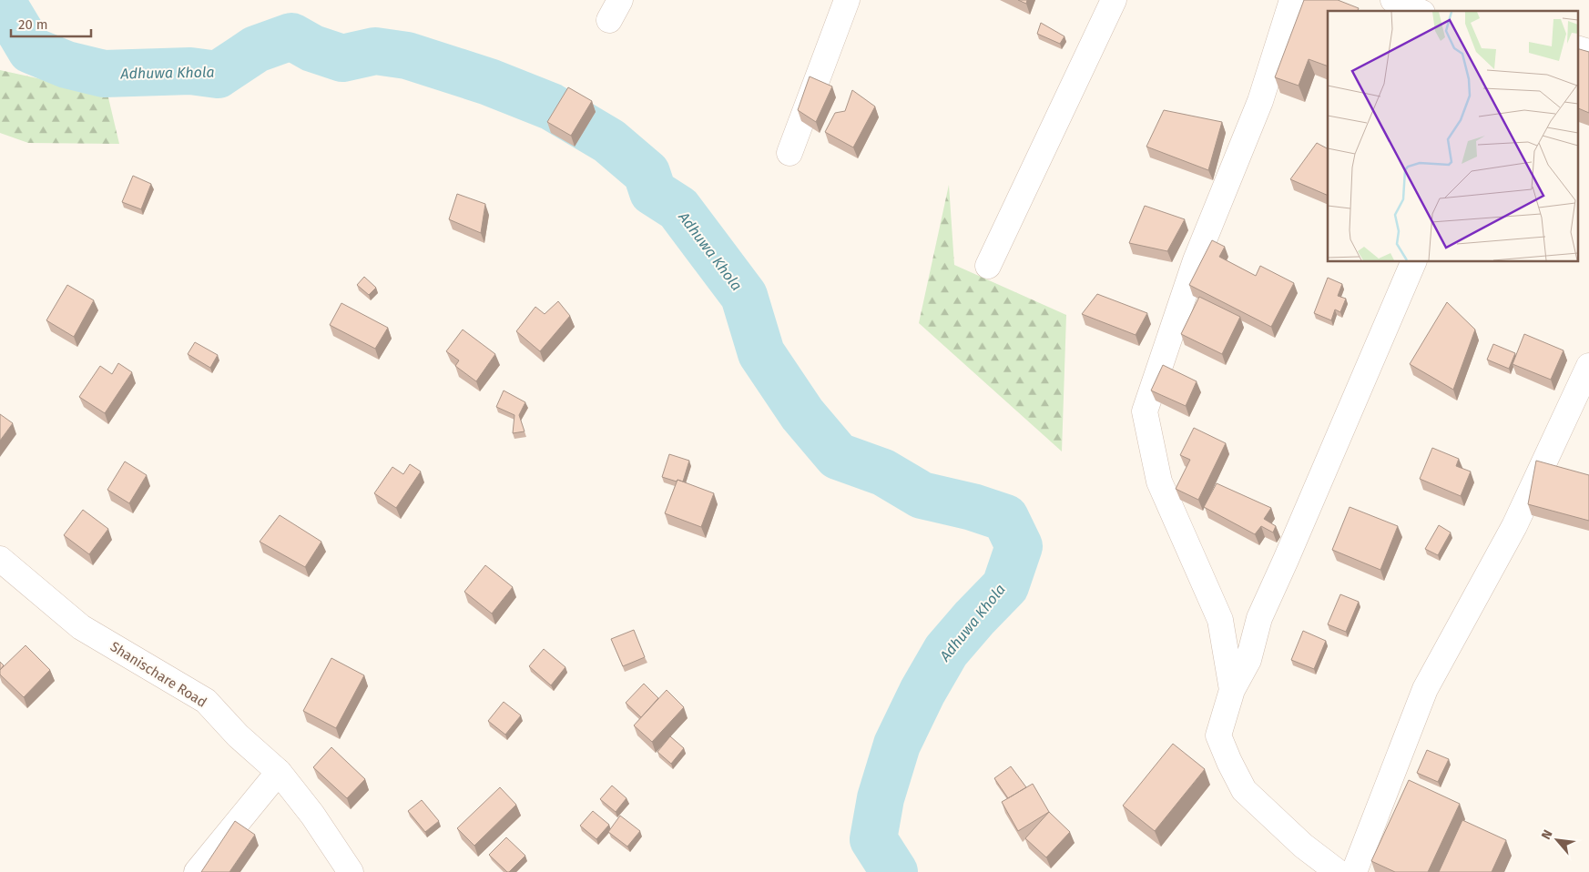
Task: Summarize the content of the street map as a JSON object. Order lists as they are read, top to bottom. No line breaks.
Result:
{"streets":{"street":["Shanischare Road"]},"water":["Adhuwa Khola"],"scale_bar":"20 m","north":"top left"}
